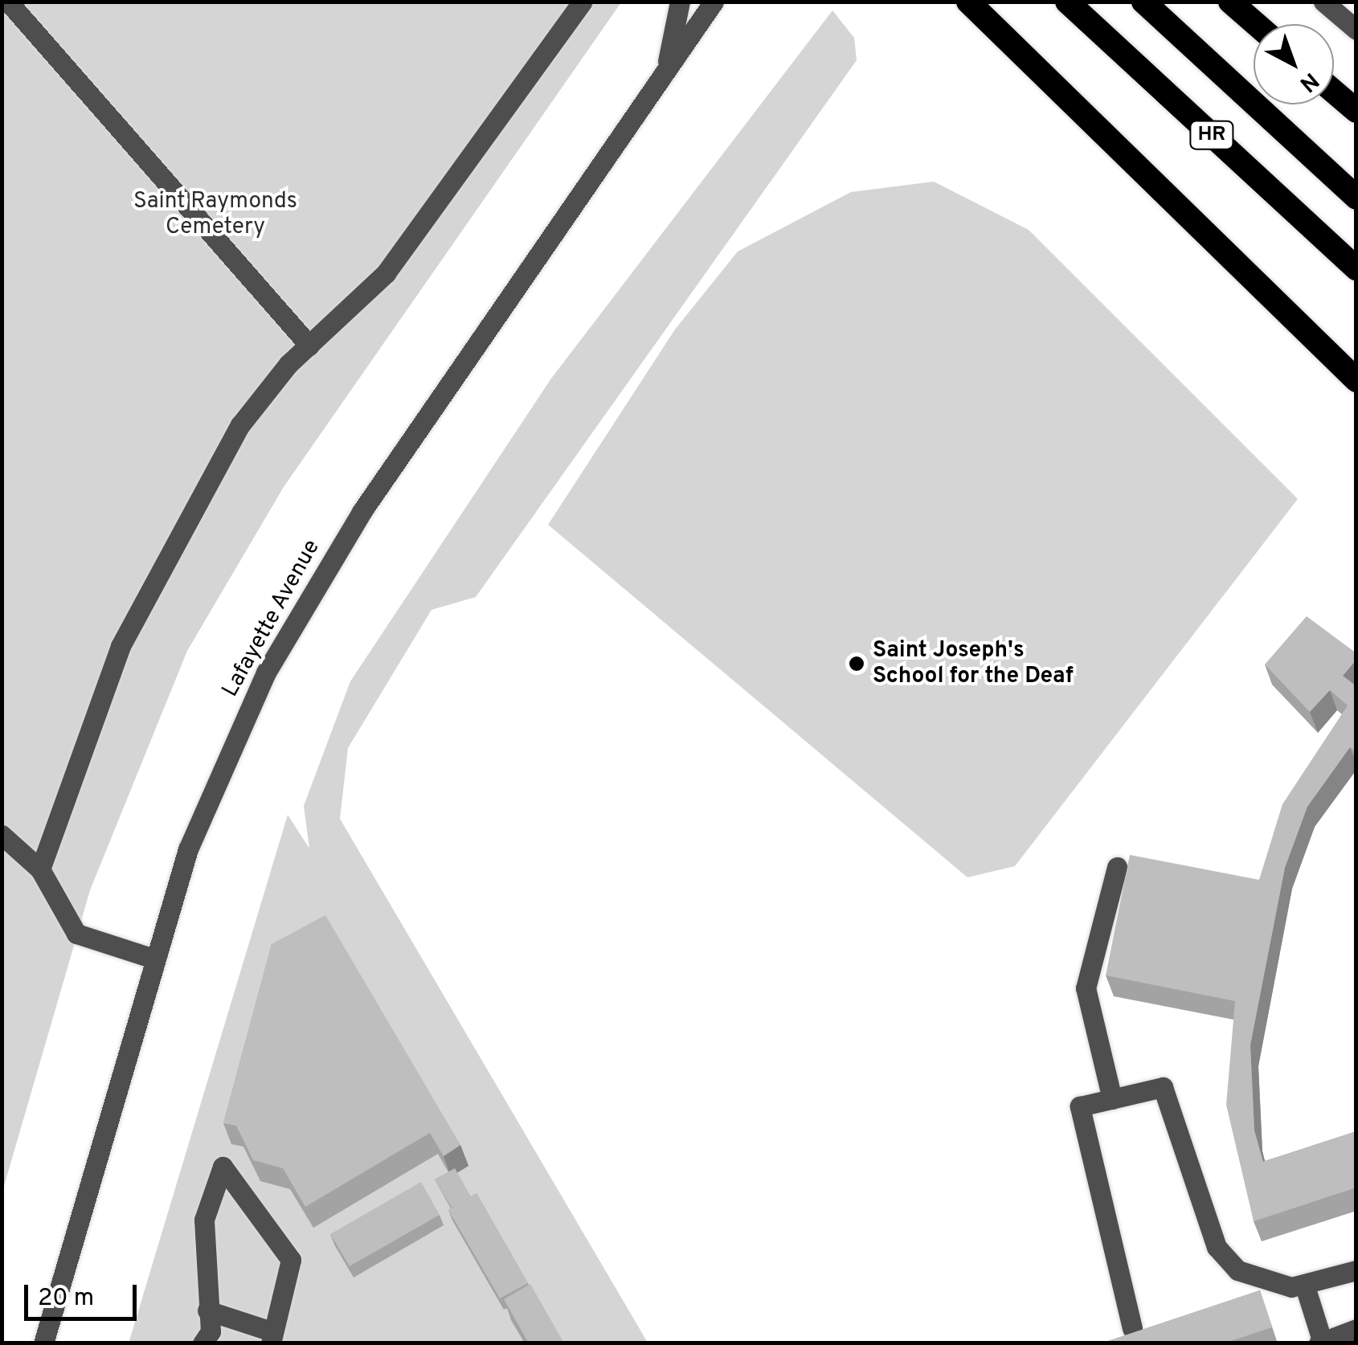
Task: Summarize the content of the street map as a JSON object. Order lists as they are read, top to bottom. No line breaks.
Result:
{"streets":{"highway":["HR"],"street":["Lafayette Avenue"]},"parks":["Saint Raymonds Cemetery"],"places":["Saint Joseph's School for the Deaf"],"scale_bar":"20 m","north":"bottom right"}
